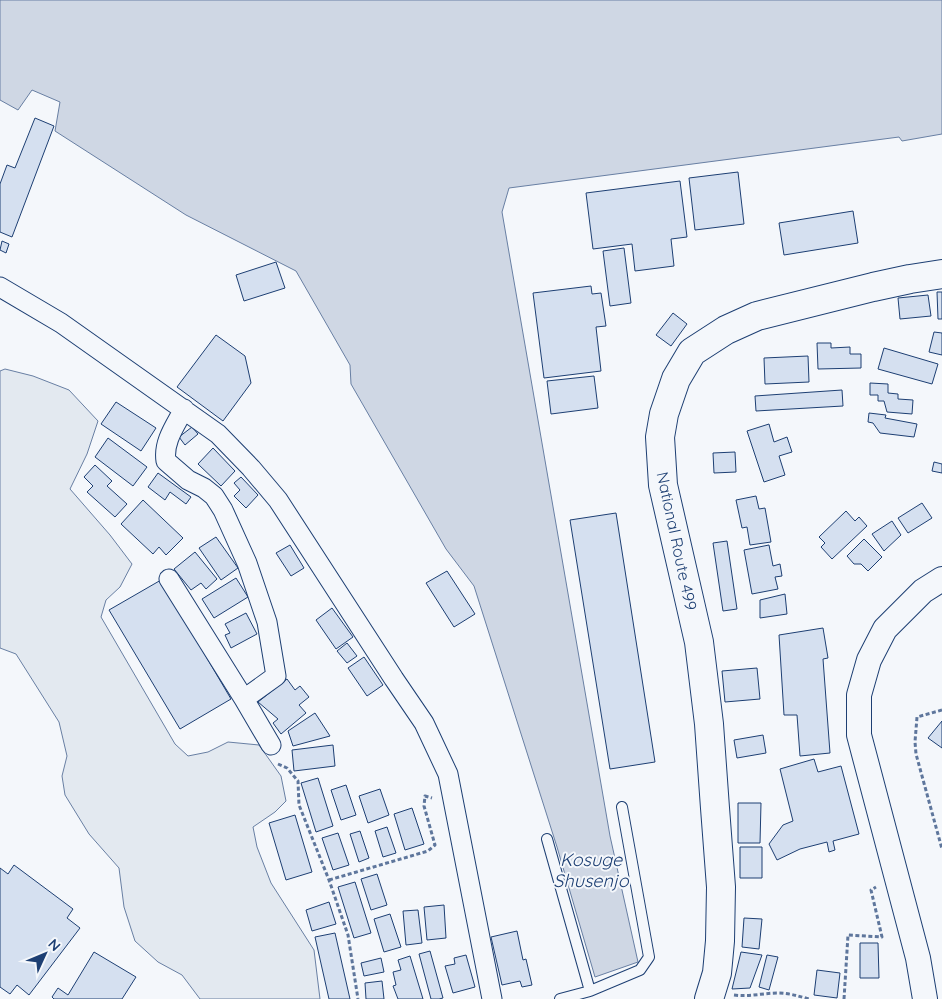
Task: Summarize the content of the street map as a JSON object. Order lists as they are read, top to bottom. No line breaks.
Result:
{"streets":{"highway":["National Route 499"]},"water":["Kosuge Shusenjo"],"north":"top right"}
